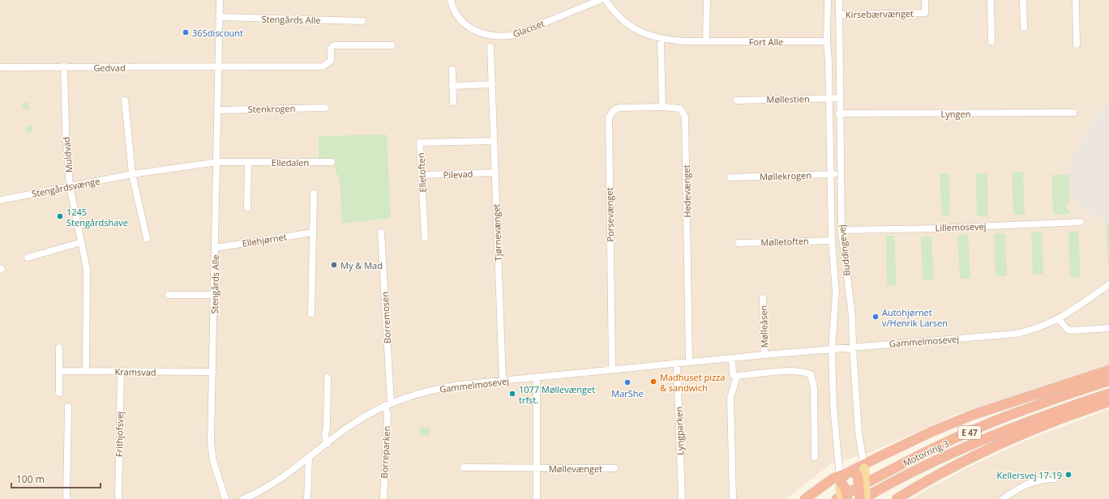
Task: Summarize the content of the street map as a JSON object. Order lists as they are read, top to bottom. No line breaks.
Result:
{"streets":{"highway":["E 47","Motorring 3"],"main road":["Buddingevej"],"street":["Kirsebærvænget","Stengårds Alle","Glaciset","Fort Alle","Gedvad","Møllestien","Stenkrogen","Lyngen","Muldvad","Elledalen","Elletoften","Pilevad","Møllekrogen","Stengårdsvænge","Hedevænget","Porsevænget","Lillemosevej","Tjørnevænget","Ellehjørnet","Mølletoften","Borremosen","Mølleåsen","Gammelmosevej","Kramsvad","Lyngparken","Frithjofsvej","Borreparken","Møllevænget"]},"crossings":[["Kirsebærvænget","Buddingevej"],["Stengårds Alle","Gedvad"],["Stengårds Alle","Stenkrogen"],["Stengårds Alle","Elledalen"],["Stengårds Alle","Stengårdsvænge"],["Stengårds Alle","Ellehjørnet"],["Stengårds Alle","Kramsvad"],["Fort Alle","Buddingevej"],["Gedvad","Muldvad"],["Møllestien","Buddingevej"],["Lyngen","Buddingevej"],["Muldvad","Stengårdsvænge"],["Muldvad","Kramsvad"],["Elledalen","Stengårdsvænge"],["Elletoften","Pilevad"],["Elletoften","Tjørnevænget"],["Pilevad","Tjørnevænget"],["Møllekrogen","Buddingevej"],["Hedevænget","Porsevænget"],["Hedevænget","Gammelmosevej"],["Porsevænget","Gammelmosevej"],["Lillemosevej","Buddingevej"],["Tjørnevænget","Gammelmosevej"],["Mølletoften","Buddingevej"],["Buddingevej","Gammelmosevej"],["Borremosen","Gammelmosevej"],["Borremosen","Borreparken"],["Mølleåsen","Gammelmosevej"],["Gammelmosevej","Lyngparken"],["Gammelmosevej","Borreparken"],["Gammelmosevej","Møllevænget"],["Kramsvad","Frithjofsvej"]],"places":["365discount","1245 Stengårdshave","My & Mad","Autohjørnet v/Henrik Larsen","Madhuset pizza & sandwich","MarShe","1077 Møllevænget trfst.","Kellersvej 17-19"],"scale_bar":"100 m"}
